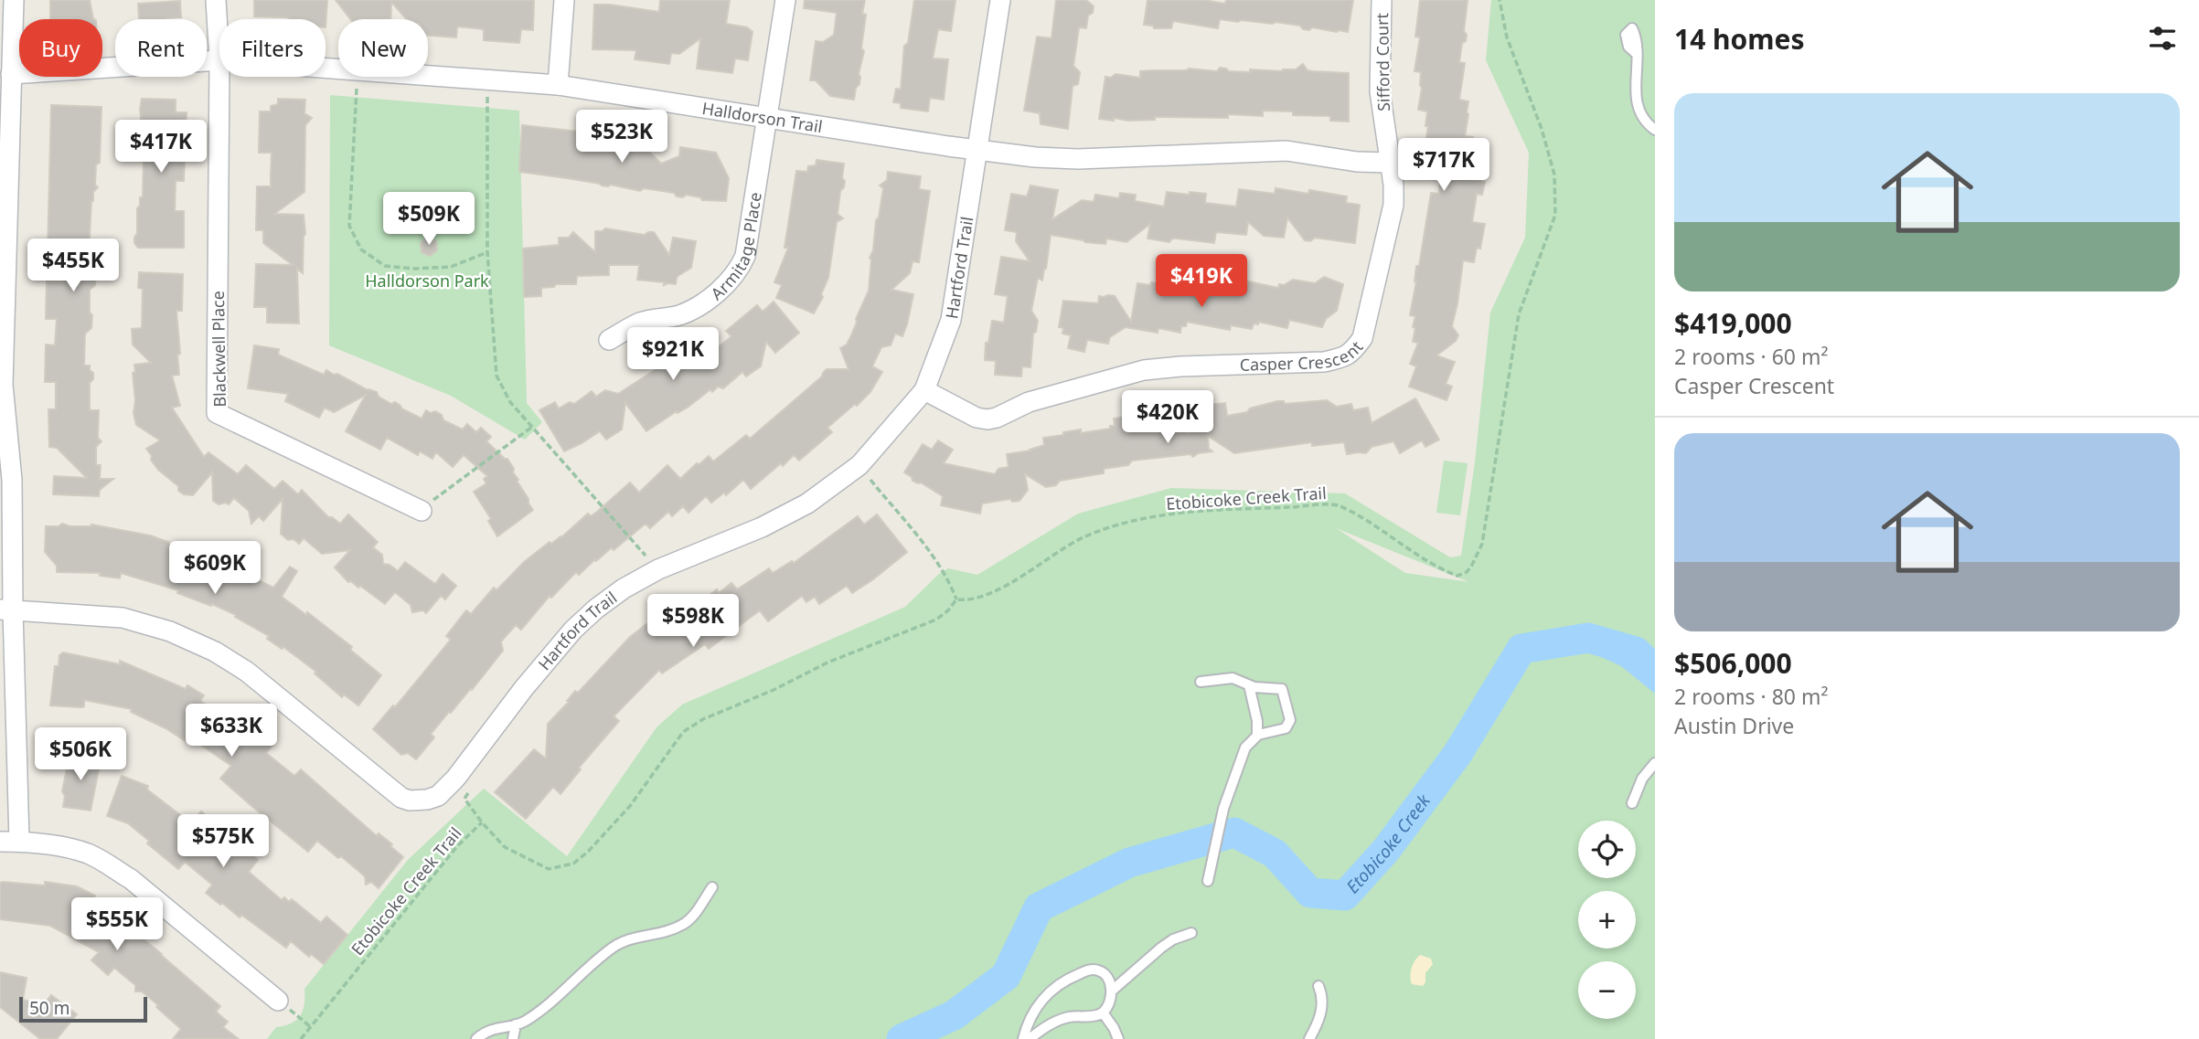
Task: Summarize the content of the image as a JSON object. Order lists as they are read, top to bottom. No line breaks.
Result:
{"streets":{"street":["Sifford Court","Halldorson Trail","Armitage Place","Hartford Trail","Blackwell Place","Casper Crescent"],"path":["Etobicoke Creek Trail"]},"crossings":[["Sifford Court","Casper Crescent"],["Halldorson Trail","Armitage Place"],["Halldorson Trail","Hartford Trail"],["Halldorson Trail","Blackwell Place"],["Hartford Trail","Casper Crescent"]],"water":["Etobicoke Creek"],"parks":["Halldorson Park"],"scale_bar":"50 m","page":{"heading":"14 homes","chip":["Buy","Rent","Filters","New"],"list":[{"name":"$419,000","note":"2 rooms · 60 m² · Casper Crescent"},{"name":"$506,000","note":"2 rooms · 80 m² · Austin Drive"}],"price":["$523K","$417K","$717K","$509K","$455K","$419K","$921K","$420K","$609K","$598K","$633K","$506K","$575K","$555K"],"map_buttons":["+","−"],"scale":"50 m"}}
